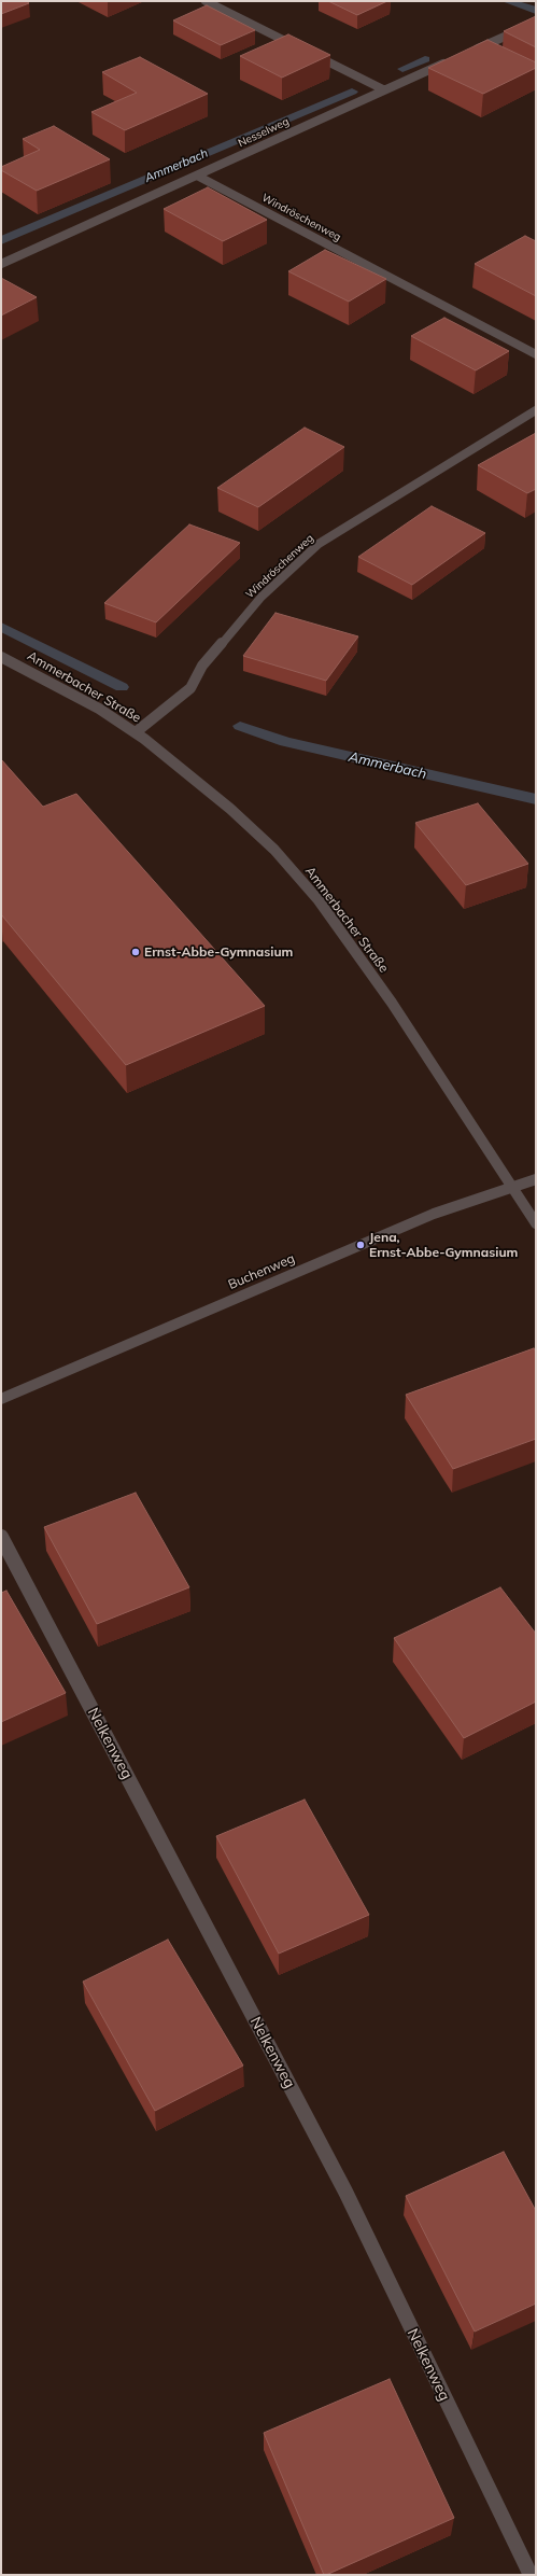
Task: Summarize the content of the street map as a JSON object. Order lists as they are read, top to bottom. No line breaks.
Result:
{"streets":{"street":["Nesselweg","Windröschenweg","Ammerbacher Straße","Buchenweg","Nelkenweg"]},"crossings":[["Nesselweg","Windröschenweg"],["Windröschenweg","Ammerbacher Straße"],["Ammerbacher Straße","Buchenweg"]],"water":["Ammerbach"],"places":["Ernst-Abbe-Gymnasium","Jena, Ernst-Abbe-Gymnasium"]}
